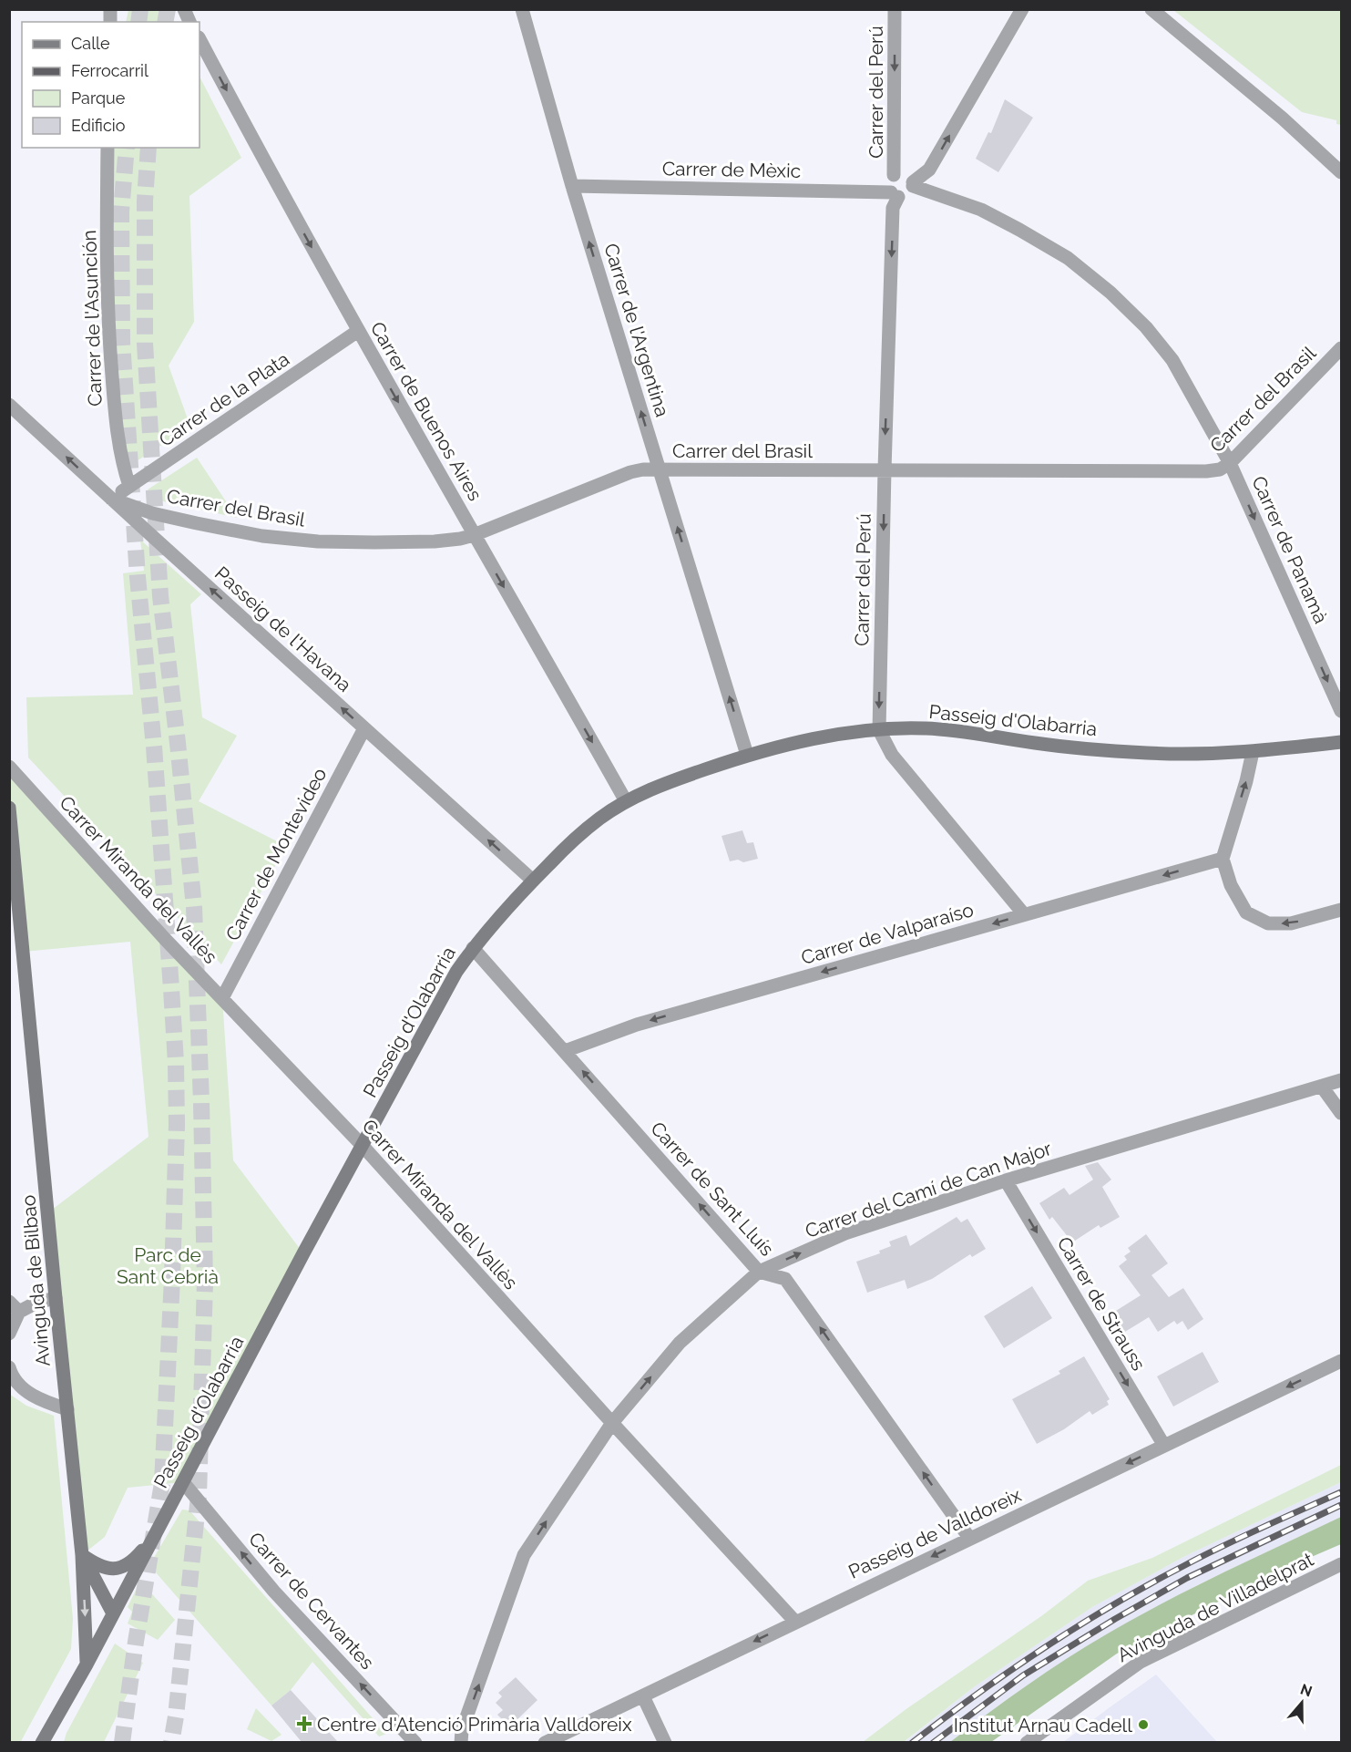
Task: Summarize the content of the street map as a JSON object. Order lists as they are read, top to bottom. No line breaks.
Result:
{"streets":{"main road":["Passeig d'Olabarria","Avinguda de Bilbao"],"street":["Carrer del Perú","Carrer de Mèxic","Carrer de l'Asunción","Carrer de l'Argentina","Carrer de la Plata","Carrer del Brasil","Carrer de Buenos Aires","Carrer de Panamà","Passeig de l'Havana","Carrer de Montevideo","Carrer Miranda del Vallès","Carrer de Valparaíso","Carrer de Sant Lluís","Carrer del Camí de Can Major","Carrer de Strauss","Passeig de Valldoreix","Carrer de Cervantes","Avinguda de Villadelprat"]},"crossings":[["Carrer del Perú","Carrer de Mèxic"],["Carrer del Perú","Carrer del Brasil"],["Carrer del Perú","Carrer de Panamà"],["Carrer del Perú","Passeig d'Olabarria"],["Carrer del Perú","Carrer de Valparaíso"],["Carrer de Mèxic","Carrer de l'Argentina"],["Carrer de Mèxic","Carrer de Panamà"],["Carrer de l'Asunción","Carrer de la Plata"],["Carrer de l'Argentina","Carrer del Brasil"],["Carrer de l'Argentina","Passeig d'Olabarria"],["Carrer de la Plata","Carrer del Brasil"],["Carrer de la Plata","Carrer de Buenos Aires"],["Carrer de la Plata","Passeig de l'Havana"],["Carrer del Brasil","Carrer de Buenos Aires"],["Carrer del Brasil","Carrer de Panamà"],["Carrer del Brasil","Passeig de l'Havana"],["Carrer de Buenos Aires","Passeig d'Olabarria"],["Passeig de l'Havana","Passeig d'Olabarria"],["Passeig de l'Havana","Carrer de Montevideo"],["Passeig d'Olabarria","Carrer Miranda del Vallès"],["Passeig d'Olabarria","Carrer de Sant Lluís"],["Passeig d'Olabarria","Avinguda de Bilbao"],["Passeig d'Olabarria","Carrer de Cervantes"],["Carrer de Montevideo","Carrer Miranda del Vallès"],["Carrer Miranda del Vallès","Carrer del Camí de Can Major"],["Carrer Miranda del Vallès","Passeig de Valldoreix"],["Carrer de Valparaíso","Carrer de Sant Lluís"],["Carrer de Sant Lluís","Carrer del Camí de Can Major"],["Carrer de Sant Lluís","Passeig de Valldoreix"],["Carrer del Camí de Can Major","Carrer de Strauss"],["Carrer de Strauss","Passeig de Valldoreix"]],"one_way":["Carrer del Perú","Carrer de l'Argentina","Carrer de Buenos Aires","Carrer de Panamà","Passeig de l'Havana","Carrer de Valparaíso","Carrer de Sant Lluís","Carrer del Camí de Can Major","Carrer de Strauss","Passeig de Valldoreix","Carrer de Cervantes"],"parks":["Parc de Sant Cebrià"],"places":{"health":["Centre d'Atenció Primària Valldoreix"],"other":["Institut Arnau Cadell"]},"legend":["Calle","Ferrocarril","Parque","Edificio"],"north":"top"}
